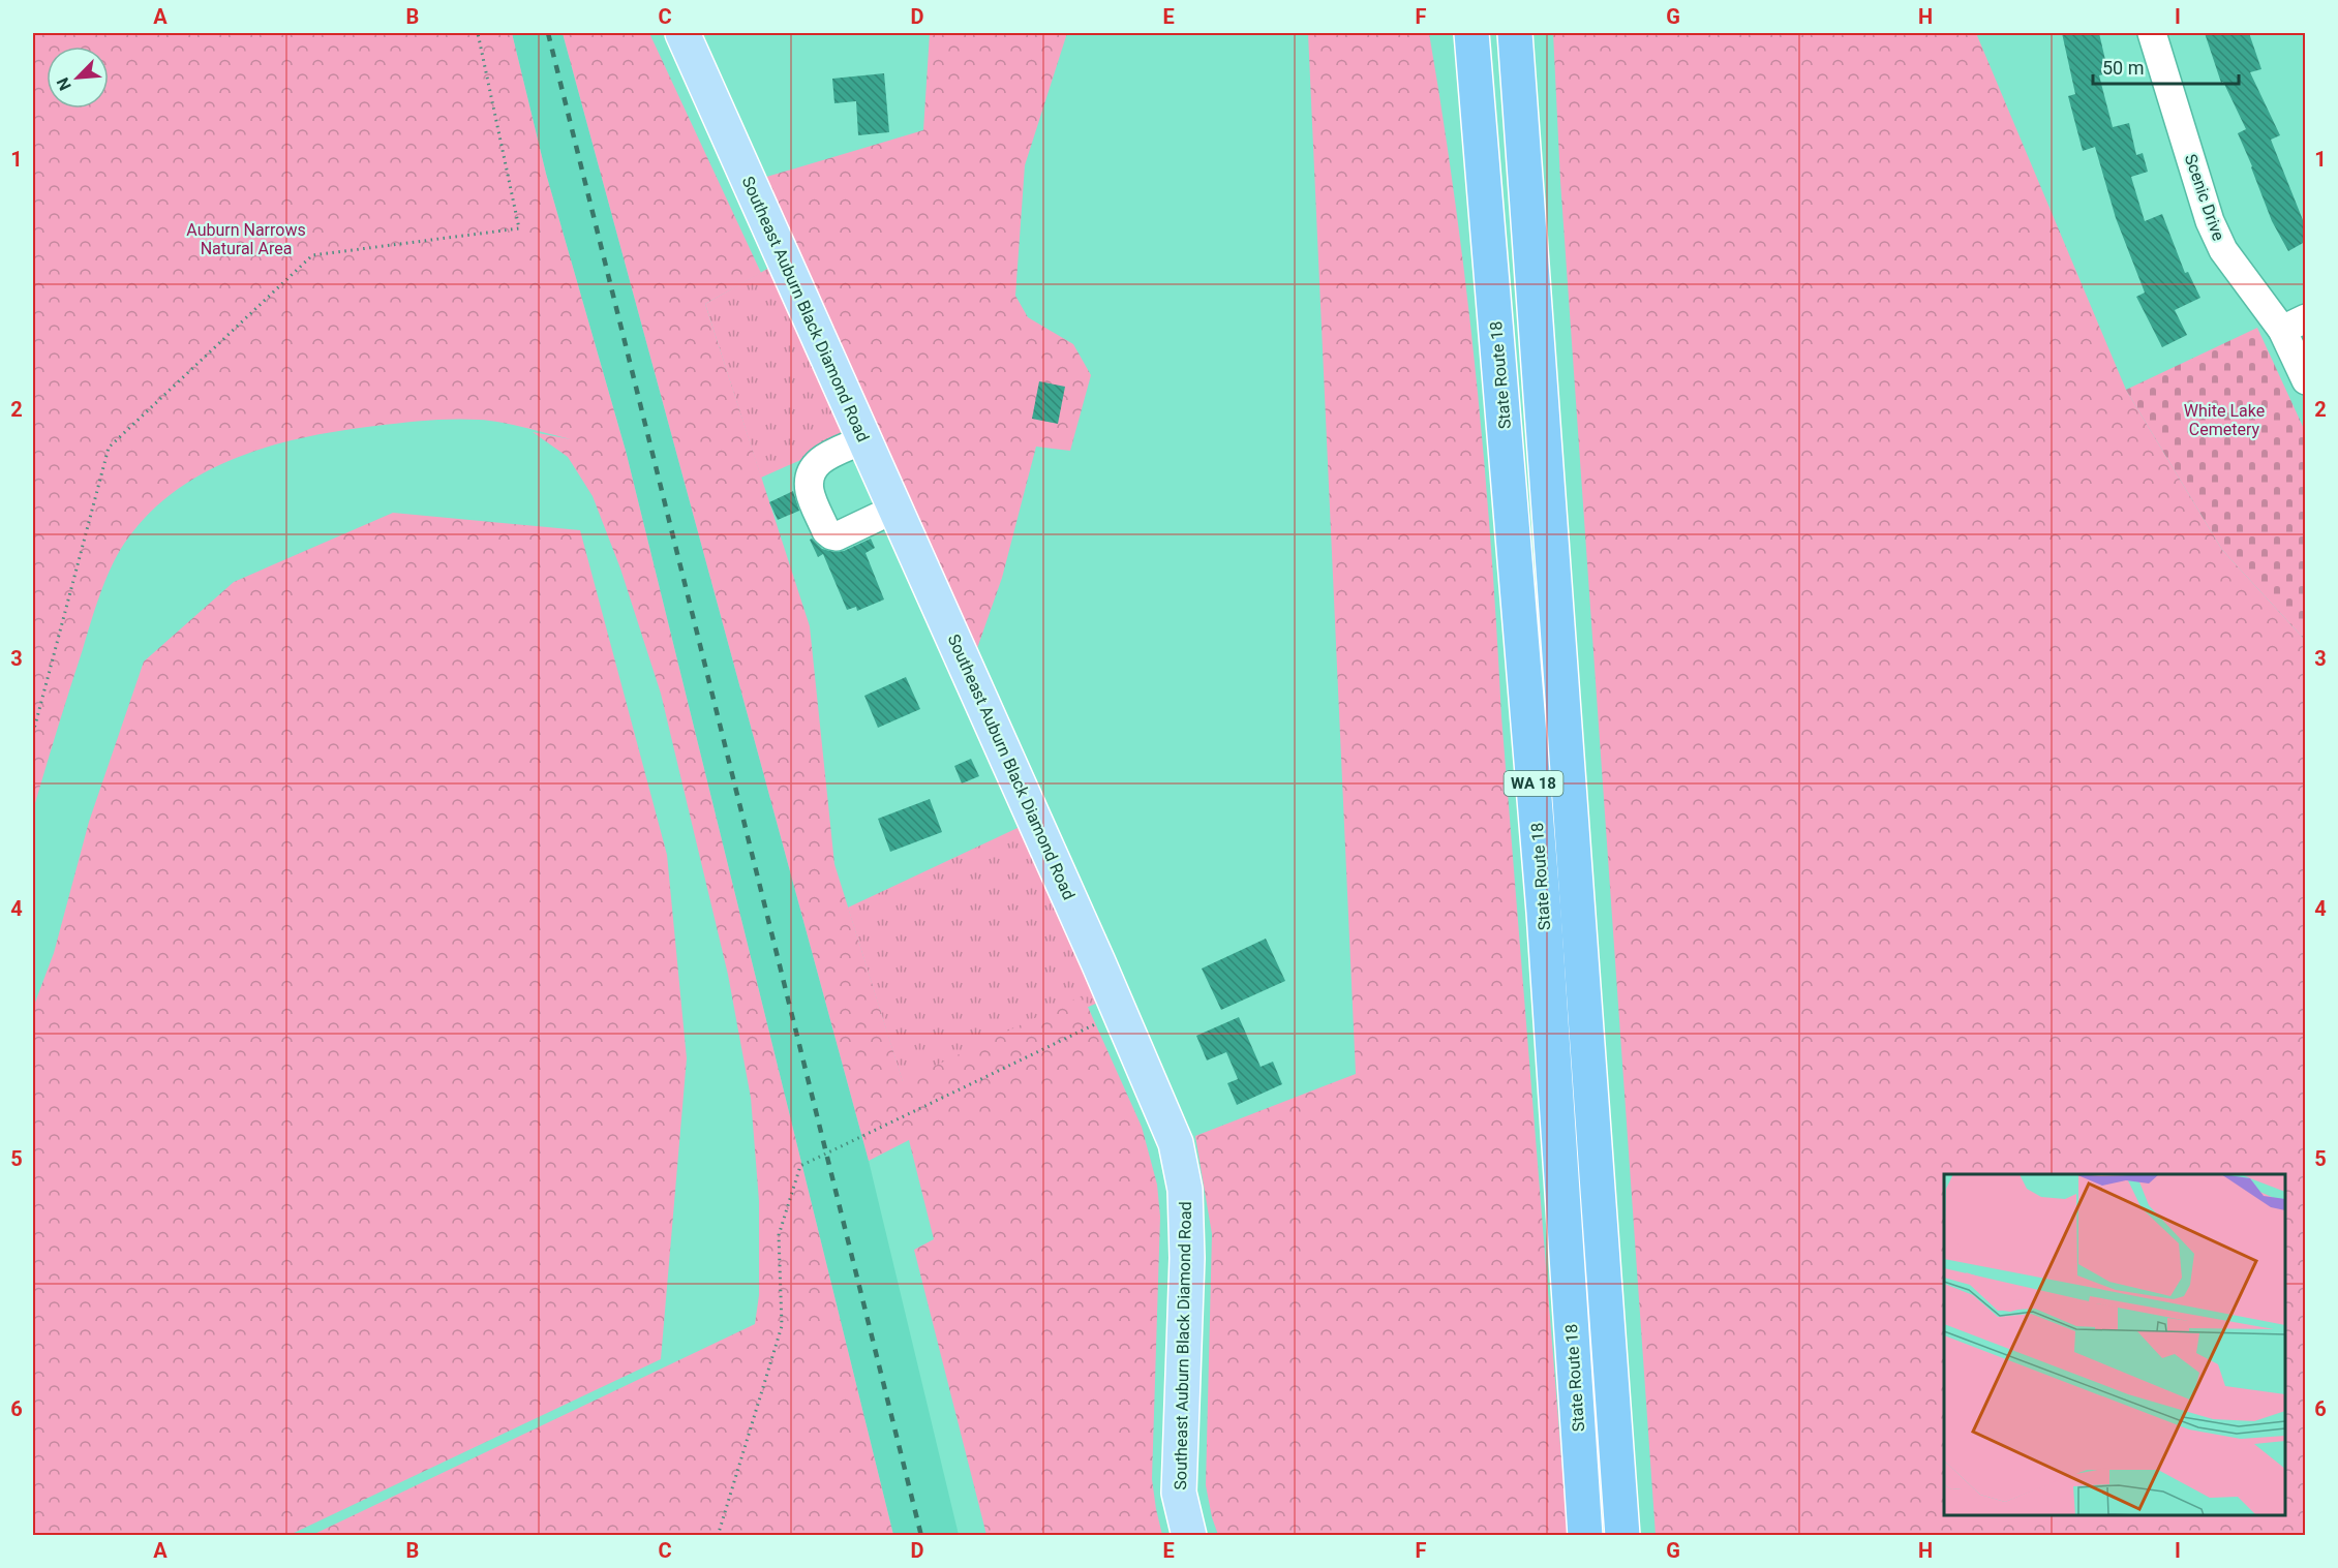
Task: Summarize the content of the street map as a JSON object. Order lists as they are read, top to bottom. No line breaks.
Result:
{"streets":{"highway":["State Route 18","WA 18"],"main road":["Southeast Auburn Black Diamond Road"],"street":["Scenic Drive"]},"parks":["Auburn Narrows Natural Area","White Lake Cemetery"],"scale_bar":"50 m","north":"bottom left","grid":{"columns":["A","B","C","D","E","F","G","H","I"],"rows":["1","2","3","4","5","6"]}}
